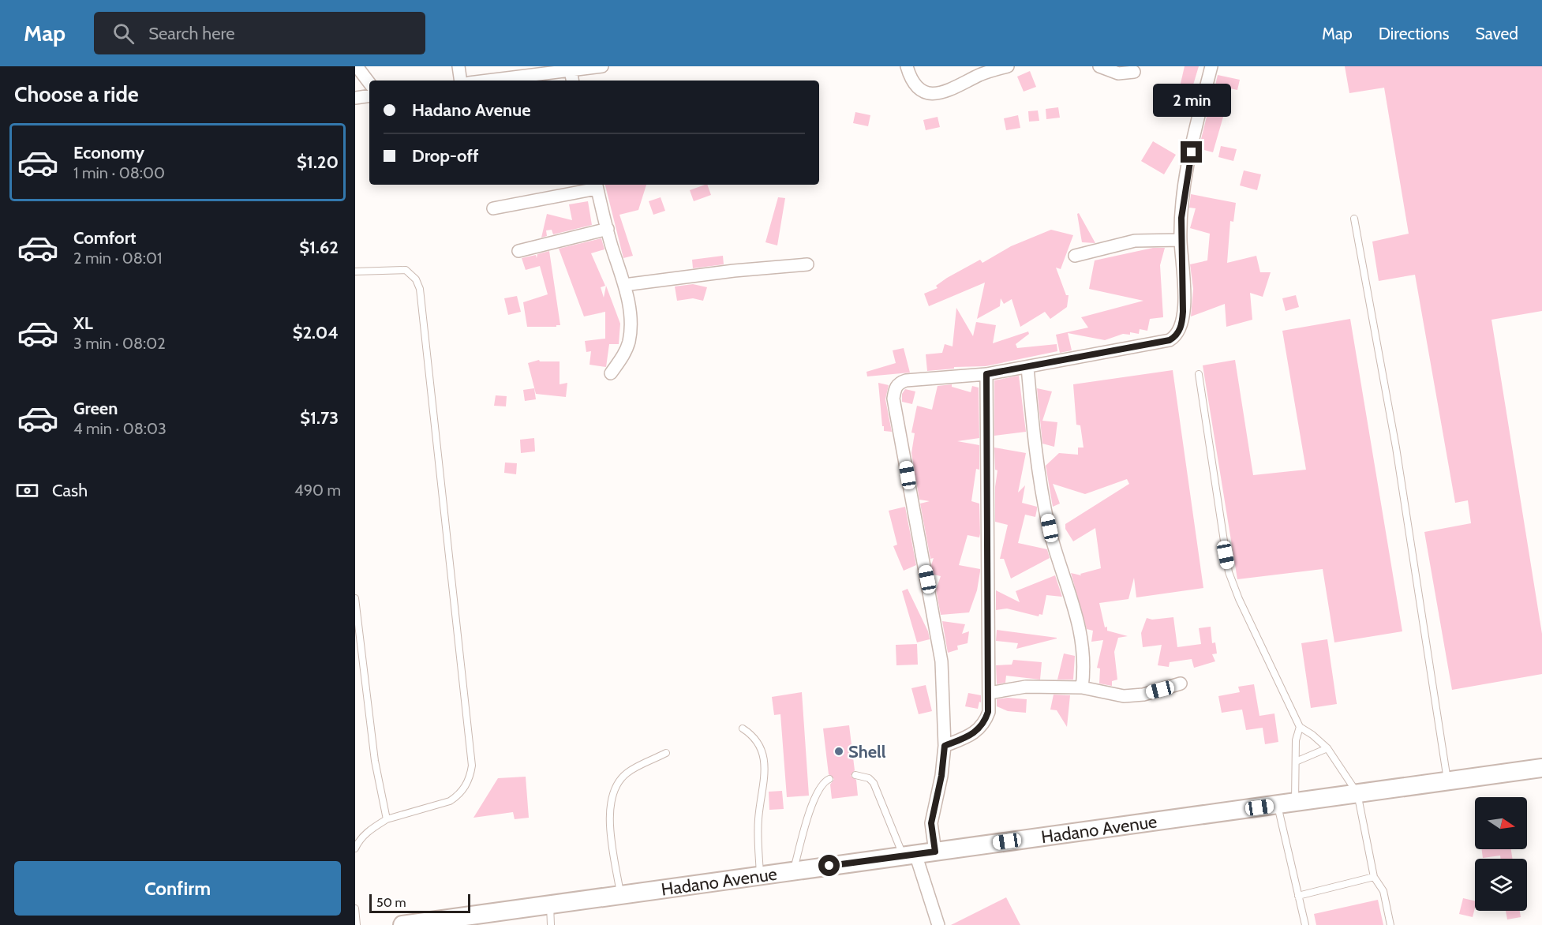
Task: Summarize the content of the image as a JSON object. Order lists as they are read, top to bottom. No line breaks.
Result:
{"streets":{"main road":["Hadano Avenue"]},"places":["Shell"],"scale_bar":"50 m","north":"right","page":{"header":"Map","search":"Search here","nav":["Map","Directions","Saved"],"heading":"Choose a ride","banner":["Hadano Avenue","Drop-off"],"bubble":"2 min","list":[{"name":"Economy","note":"1 min · 08:00","value":"$1.20"},{"name":"Comfort","note":"2 min · 08:01","value":"$1.62"},{"name":"XL","note":"3 min · 08:02","value":"$2.04"},{"name":"Green","note":"4 min · 08:03","value":"$1.73"}],"pay":["Cash","490 m"],"buttons":"Confirm","scale":"50 m"}}
